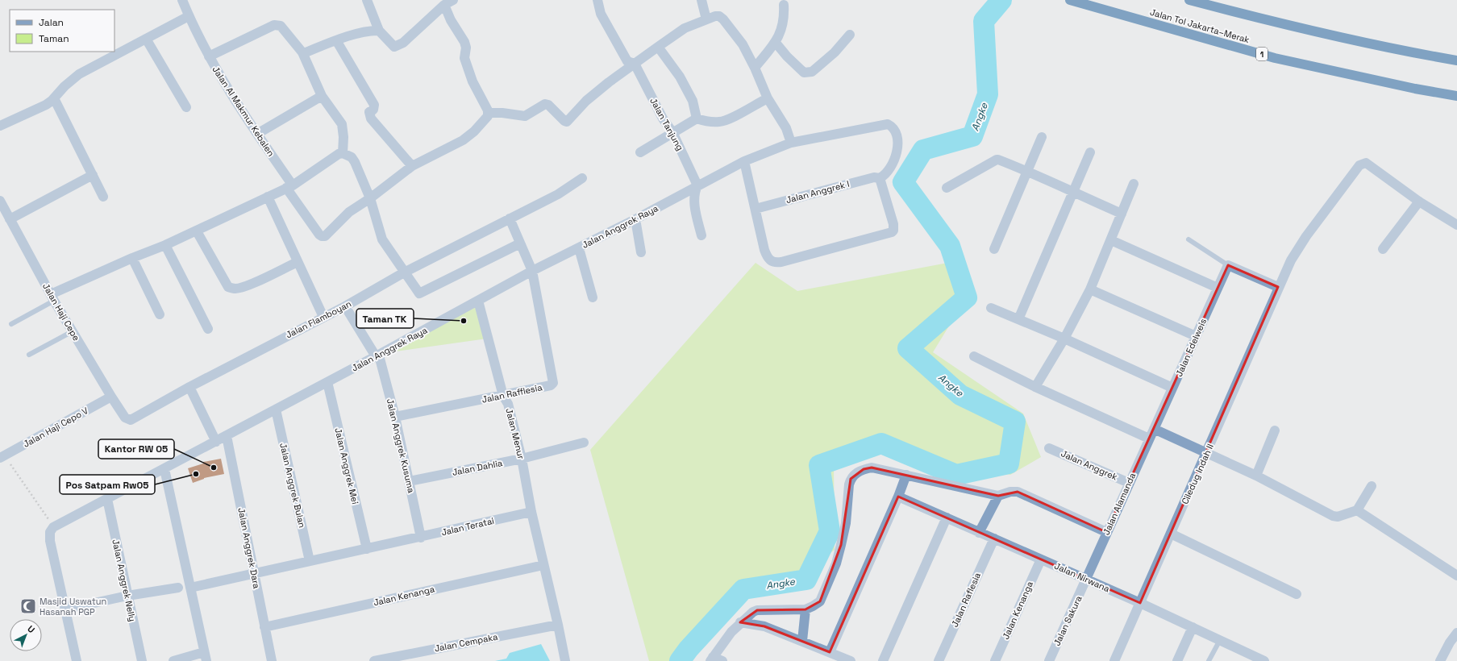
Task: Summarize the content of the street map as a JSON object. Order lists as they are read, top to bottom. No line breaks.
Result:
{"streets":{"highway":["Jalan Tol Jakarta–Merak","1"],"street":["Jalan Al Makmur Kebalen","Jalan Tanjung","Jalan Anggrek I","Jalan Anggrek Raya","Jalan Haji Cepe","Jalan Flamboyan","Jalan Edelweis","Jalan Rafflesia","Jalan Haji Cepo V","Jalan Menur","Jalan Anggrek Kusuma","Jalan Anggrek","Jalan Anggrek Mei","Jalan Dahlia","Ciledug Indah II","Jalan Anggrek Bulan","Jalan Alamanda","Jalan Teratai","Jalan Anggrek Dara","Jalan Nirwana","Jalan Anggrek Nelly","Jalan Kenanga","Jalan Raflesia","Jalan Sakura","Jalan Cempaka"]},"crossings":[["Jalan Tanjung","Jalan Anggrek Raya"],["Jalan Anggrek I","Jalan Anggrek Raya"],["Jalan Anggrek Raya","Jalan Rafflesia"],["Jalan Anggrek Raya","Jalan Menur"],["Jalan Anggrek Raya","Jalan Anggrek Kusuma"],["Jalan Anggrek Raya","Jalan Anggrek Mei"],["Jalan Anggrek Raya","Jalan Anggrek Bulan"],["Jalan Anggrek Raya","Jalan Anggrek Dara"],["Jalan Anggrek Raya","Jalan Anggrek Nelly"],["Jalan Haji Cepe","Jalan Flamboyan"],["Jalan Haji Cepe","Jalan Haji Cepo V"],["Jalan Flamboyan","Jalan Anggrek Kusuma"],["Jalan Edelweis","Jalan Alamanda"],["Jalan Rafflesia","Jalan Menur"],["Jalan Rafflesia","Jalan Anggrek Kusuma"],["Jalan Menur","Jalan Dahlia"],["Jalan Menur","Jalan Teratai"],["Jalan Anggrek Kusuma","Jalan Dahlia"],["Jalan Anggrek Kusuma","Jalan Teratai"],["Jalan Anggrek","Jalan Alamanda"],["Jalan Anggrek Mei","Jalan Teratai"],["Ciledug Indah II","Jalan Nirwana"],["Jalan Anggrek Bulan","Jalan Teratai"],["Jalan Alamanda","Jalan Nirwana"],["Jalan Alamanda","Jalan Sakura"],["Jalan Teratai","Jalan Anggrek Dara"],["Jalan Anggrek Dara","Jalan Kenanga"],["Jalan Nirwana","Jalan Kenanga"],["Jalan Nirwana","Jalan Raflesia"],["Jalan Nirwana","Jalan Sakura"]],"water":["Angke"],"places":{"other":["Taman TK","Kantor RW 05","Pos Satpam Rw05"],"mosque":["Masjid Uswatun Hasanah PGP"]},"legend":["Jalan","Taman"],"north":"top right"}
